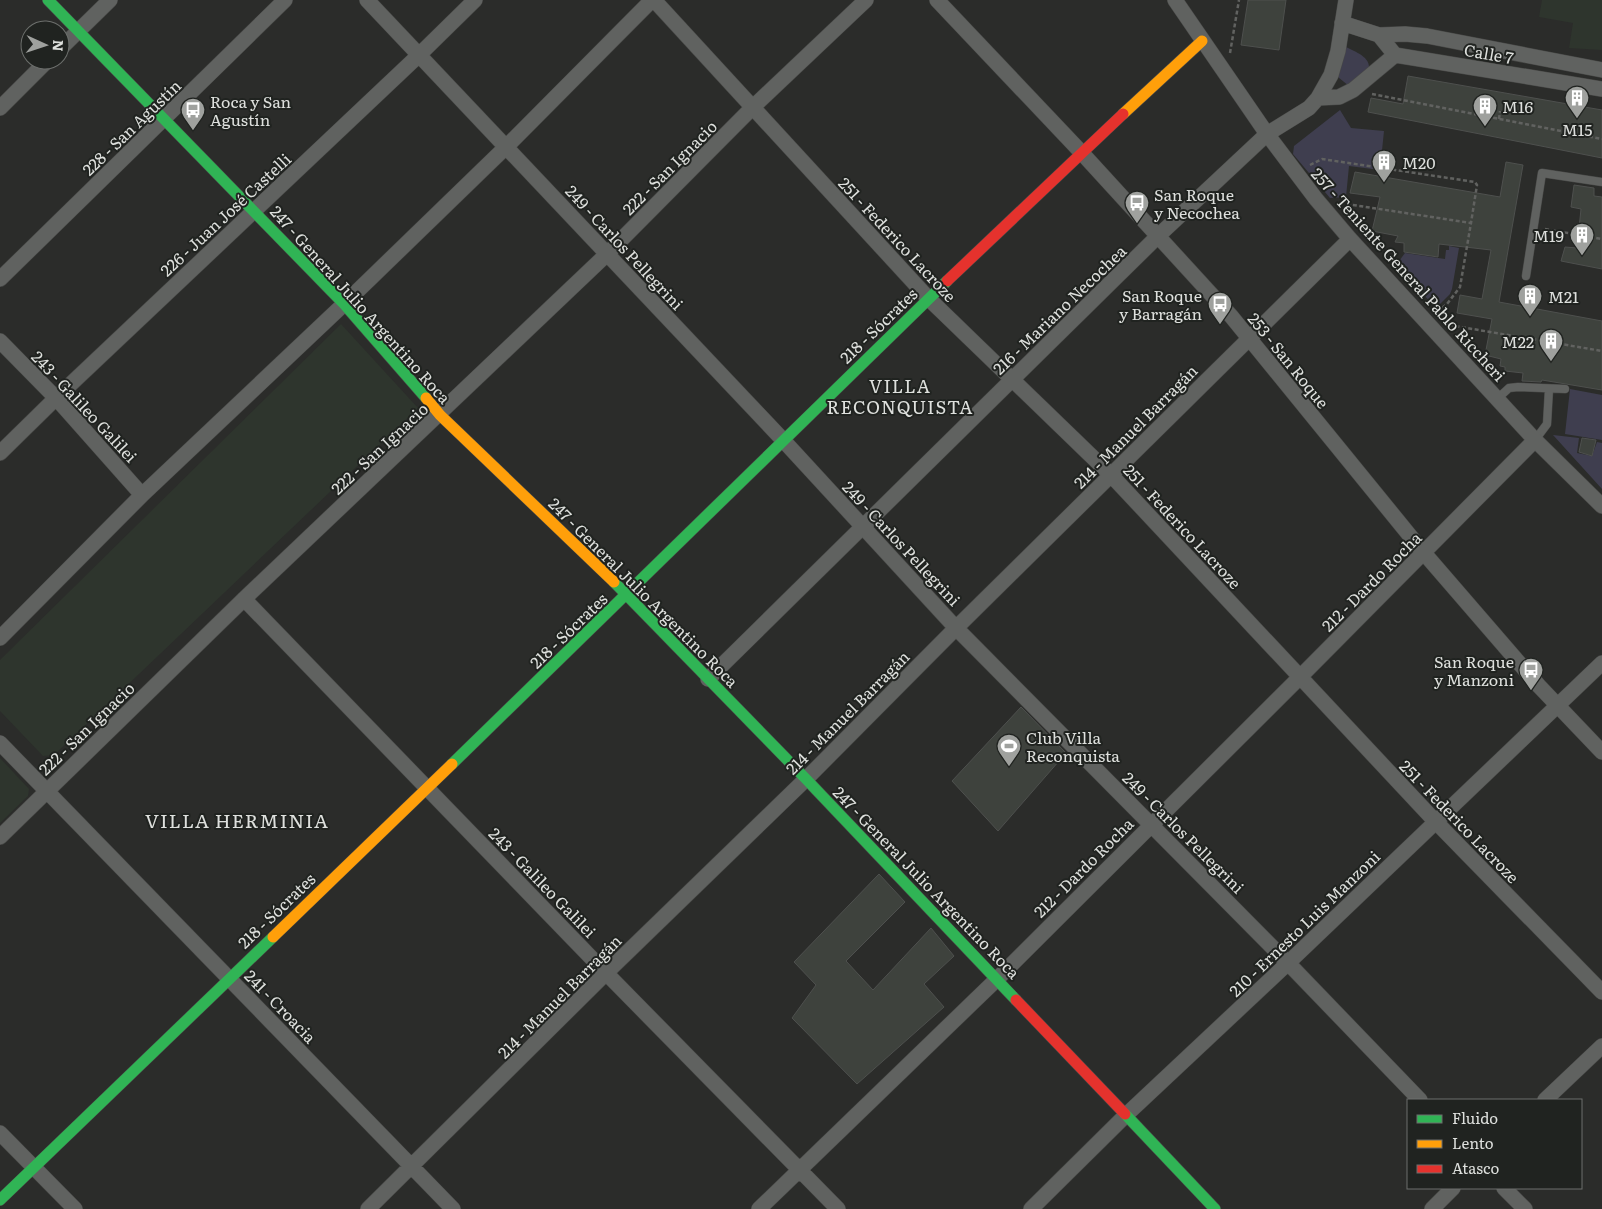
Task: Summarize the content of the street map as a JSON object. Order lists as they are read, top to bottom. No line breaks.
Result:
{"streets":{"street":["Calle 7","228 - San Agustín","222 - San Ignacio","226 - Juan José Castelli","251 - Federico Lacroze","249 - Carlos Pellegrini","257 - Teniente General Pablo Riccheri","247 - General Julio Argentino Roca","216 - Mariano Necochea","218 - Sócrates","253 - San Roque","243 - Galileo Galilei","214 - Manuel Barragán","212 - Dardo Rocha","210 - Ernesto Luis Manzoni","241 - Croacia"]},"crossings":[["228 - San Agustín","247 - General Julio Argentino Roca"],["222 - San Ignacio","251 - Federico Lacroze"],["222 - San Ignacio","249 - Carlos Pellegrini"],["222 - San Ignacio","247 - General Julio Argentino Roca"],["222 - San Ignacio","243 - Galileo Galilei"],["222 - San Ignacio","241 - Croacia"],["226 - Juan José Castelli","249 - Carlos Pellegrini"],["226 - Juan José Castelli","247 - General Julio Argentino Roca"],["226 - Juan José Castelli","243 - Galileo Galilei"],["251 - Federico Lacroze","216 - Mariano Necochea"],["251 - Federico Lacroze","218 - Sócrates"],["251 - Federico Lacroze","214 - Manuel Barragán"],["251 - Federico Lacroze","212 - Dardo Rocha"],["251 - Federico Lacroze","210 - Ernesto Luis Manzoni"],["249 - Carlos Pellegrini","216 - Mariano Necochea"],["249 - Carlos Pellegrini","218 - Sócrates"],["249 - Carlos Pellegrini","214 - Manuel Barragán"],["249 - Carlos Pellegrini","212 - Dardo Rocha"],["249 - Carlos Pellegrini","210 - Ernesto Luis Manzoni"],["257 - Teniente General Pablo Riccheri","216 - Mariano Necochea"],["257 - Teniente General Pablo Riccheri","218 - Sócrates"],["257 - Teniente General Pablo Riccheri","214 - Manuel Barragán"],["257 - Teniente General Pablo Riccheri","212 - Dardo Rocha"],["247 - General Julio Argentino Roca","216 - Mariano Necochea"],["247 - General Julio Argentino Roca","218 - Sócrates"],["247 - General Julio Argentino Roca","214 - Manuel Barragán"],["247 - General Julio Argentino Roca","212 - Dardo Rocha"],["247 - General Julio Argentino Roca","210 - Ernesto Luis Manzoni"],["216 - Mariano Necochea","253 - San Roque"],["218 - Sócrates","253 - San Roque"],["218 - Sócrates","243 - Galileo Galilei"],["218 - Sócrates","241 - Croacia"],["253 - San Roque","214 - Manuel Barragán"],["253 - San Roque","212 - Dardo Rocha"],["253 - San Roque","210 - Ernesto Luis Manzoni"],["243 - Galileo Galilei","214 - Manuel Barragán"],["243 - Galileo Galilei","212 - Dardo Rocha"],["214 - Manuel Barragán","241 - Croacia"]],"districts":["VILLA RECONQUISTA","VILLA HERMINIA"],"places":{"building":["M15","M16","M20","M19","M21","M22"],"bus stop":["Roca y San Agustín","San Roque y Necochea","San Roque y Barragán","San Roque y Manzoni"],"sports":["Club Villa Reconquista"]},"legend":["Fluido","Lento","Atasco"],"north":"right"}
